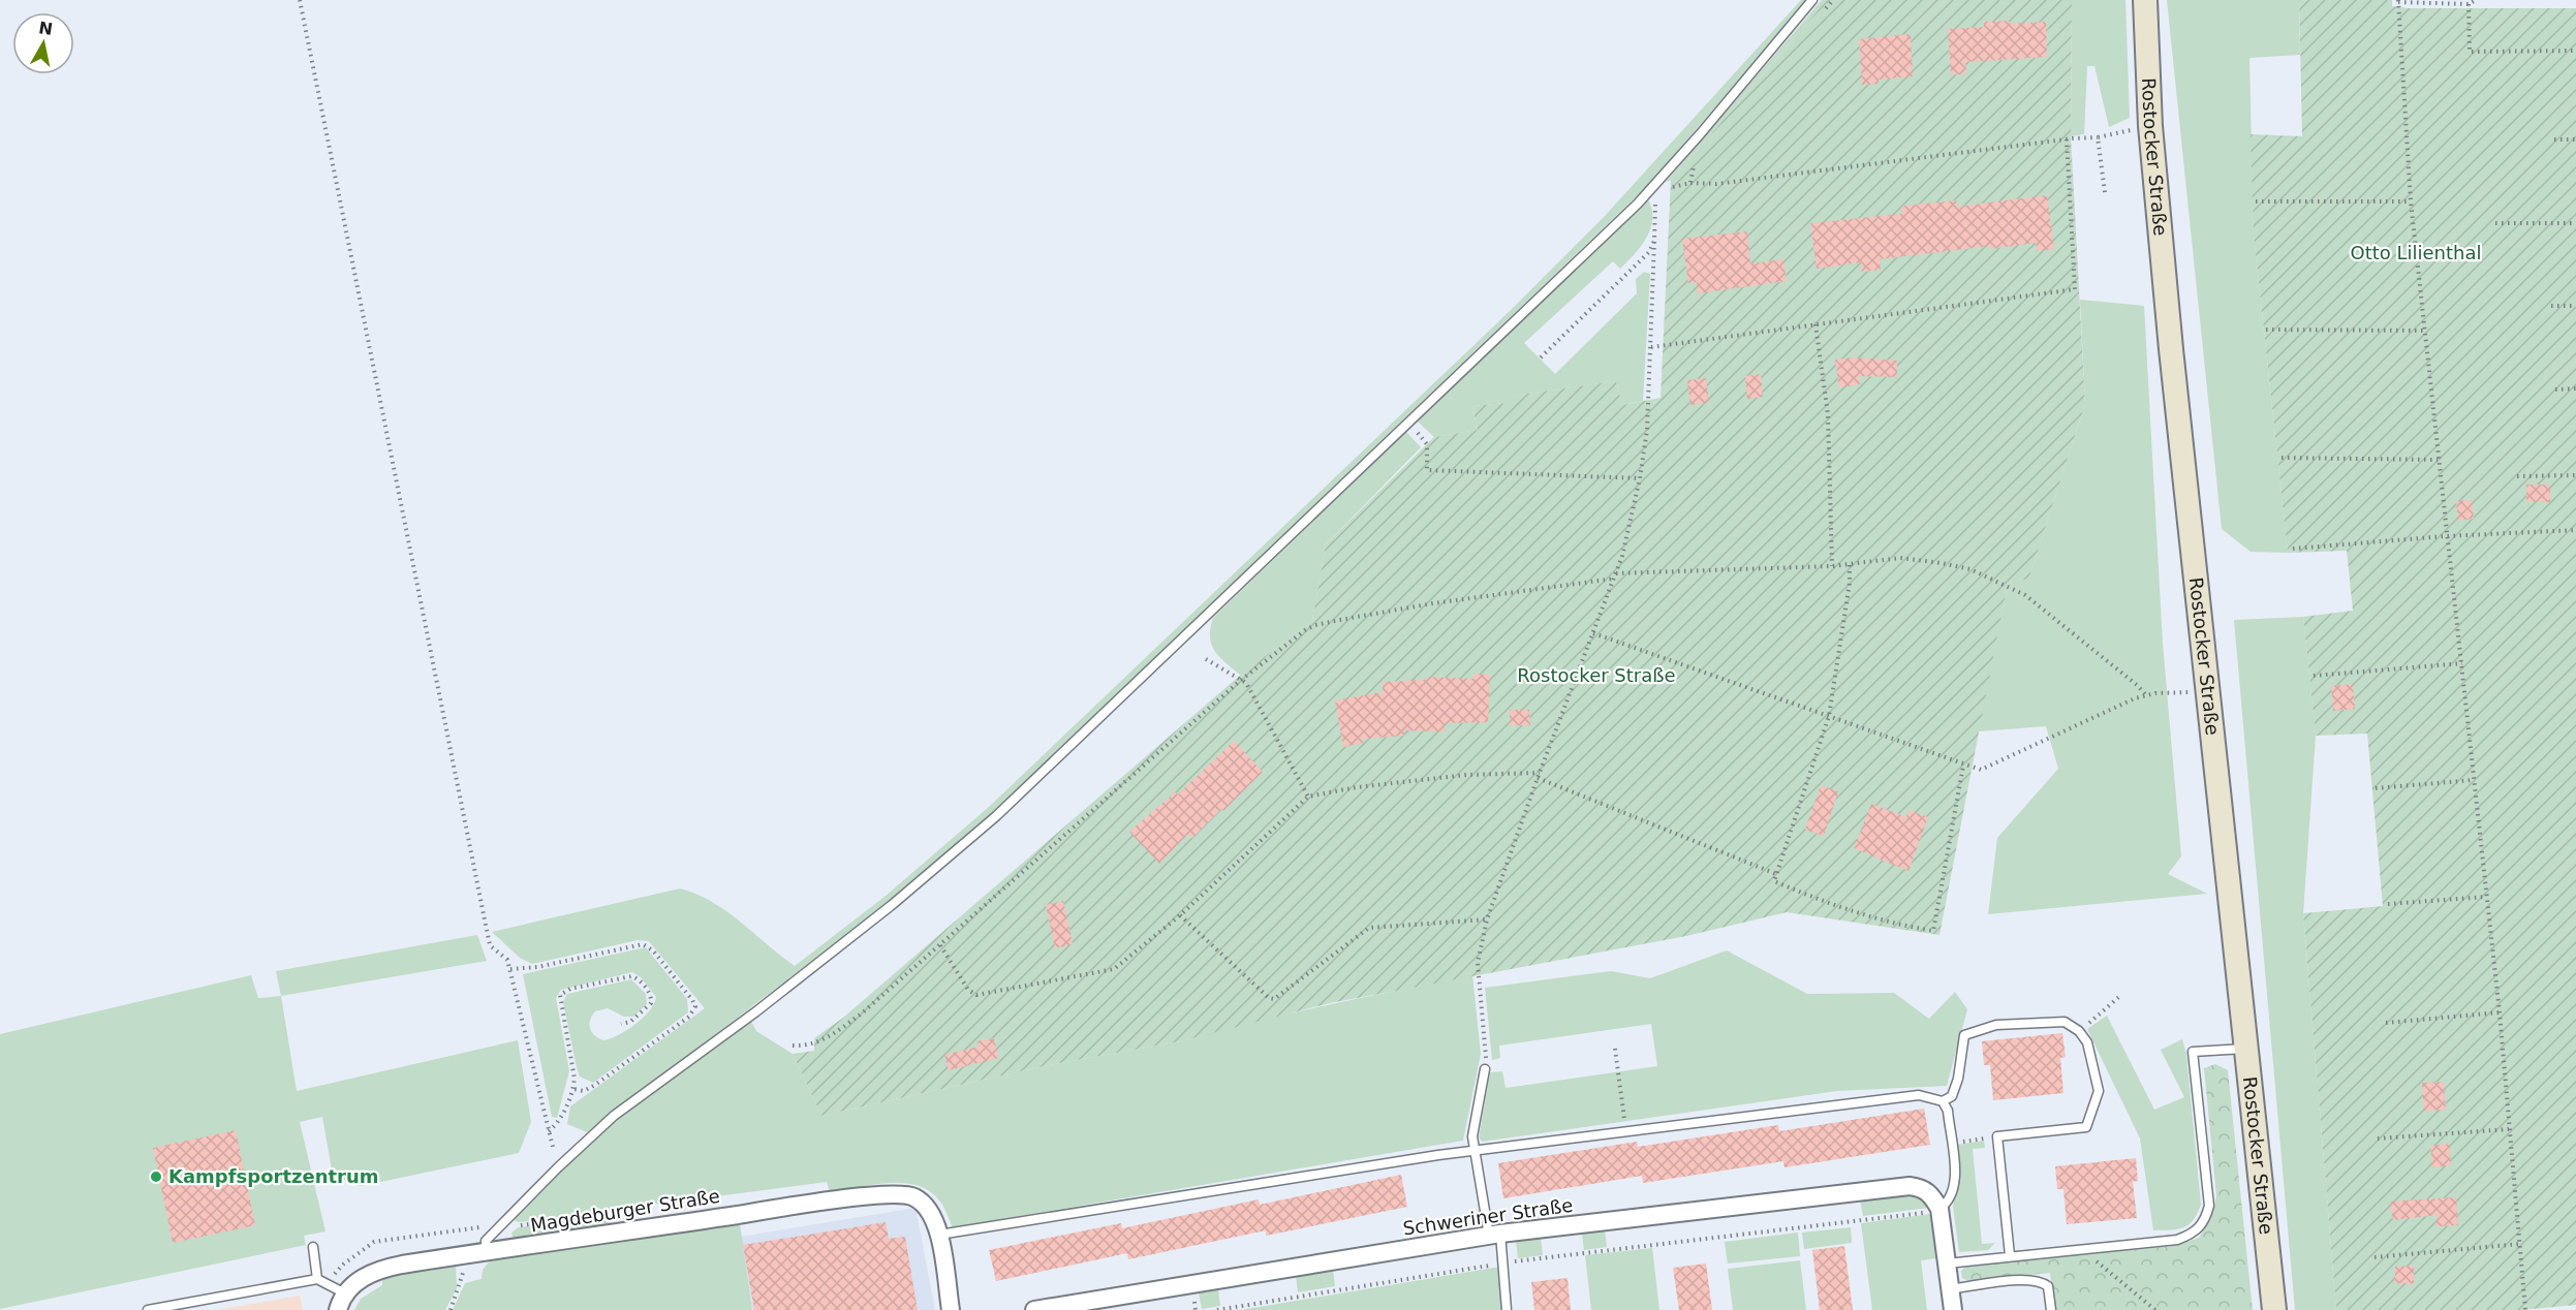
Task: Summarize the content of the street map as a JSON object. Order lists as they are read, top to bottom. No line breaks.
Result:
{"streets":{"street":["Rostocker Straße","Magdeburger Straße","Schweriner Straße"]},"parks":["Otto Lilienthal","Rostocker Straße"],"places":["Kampfsportzentrum"],"north":"top"}
